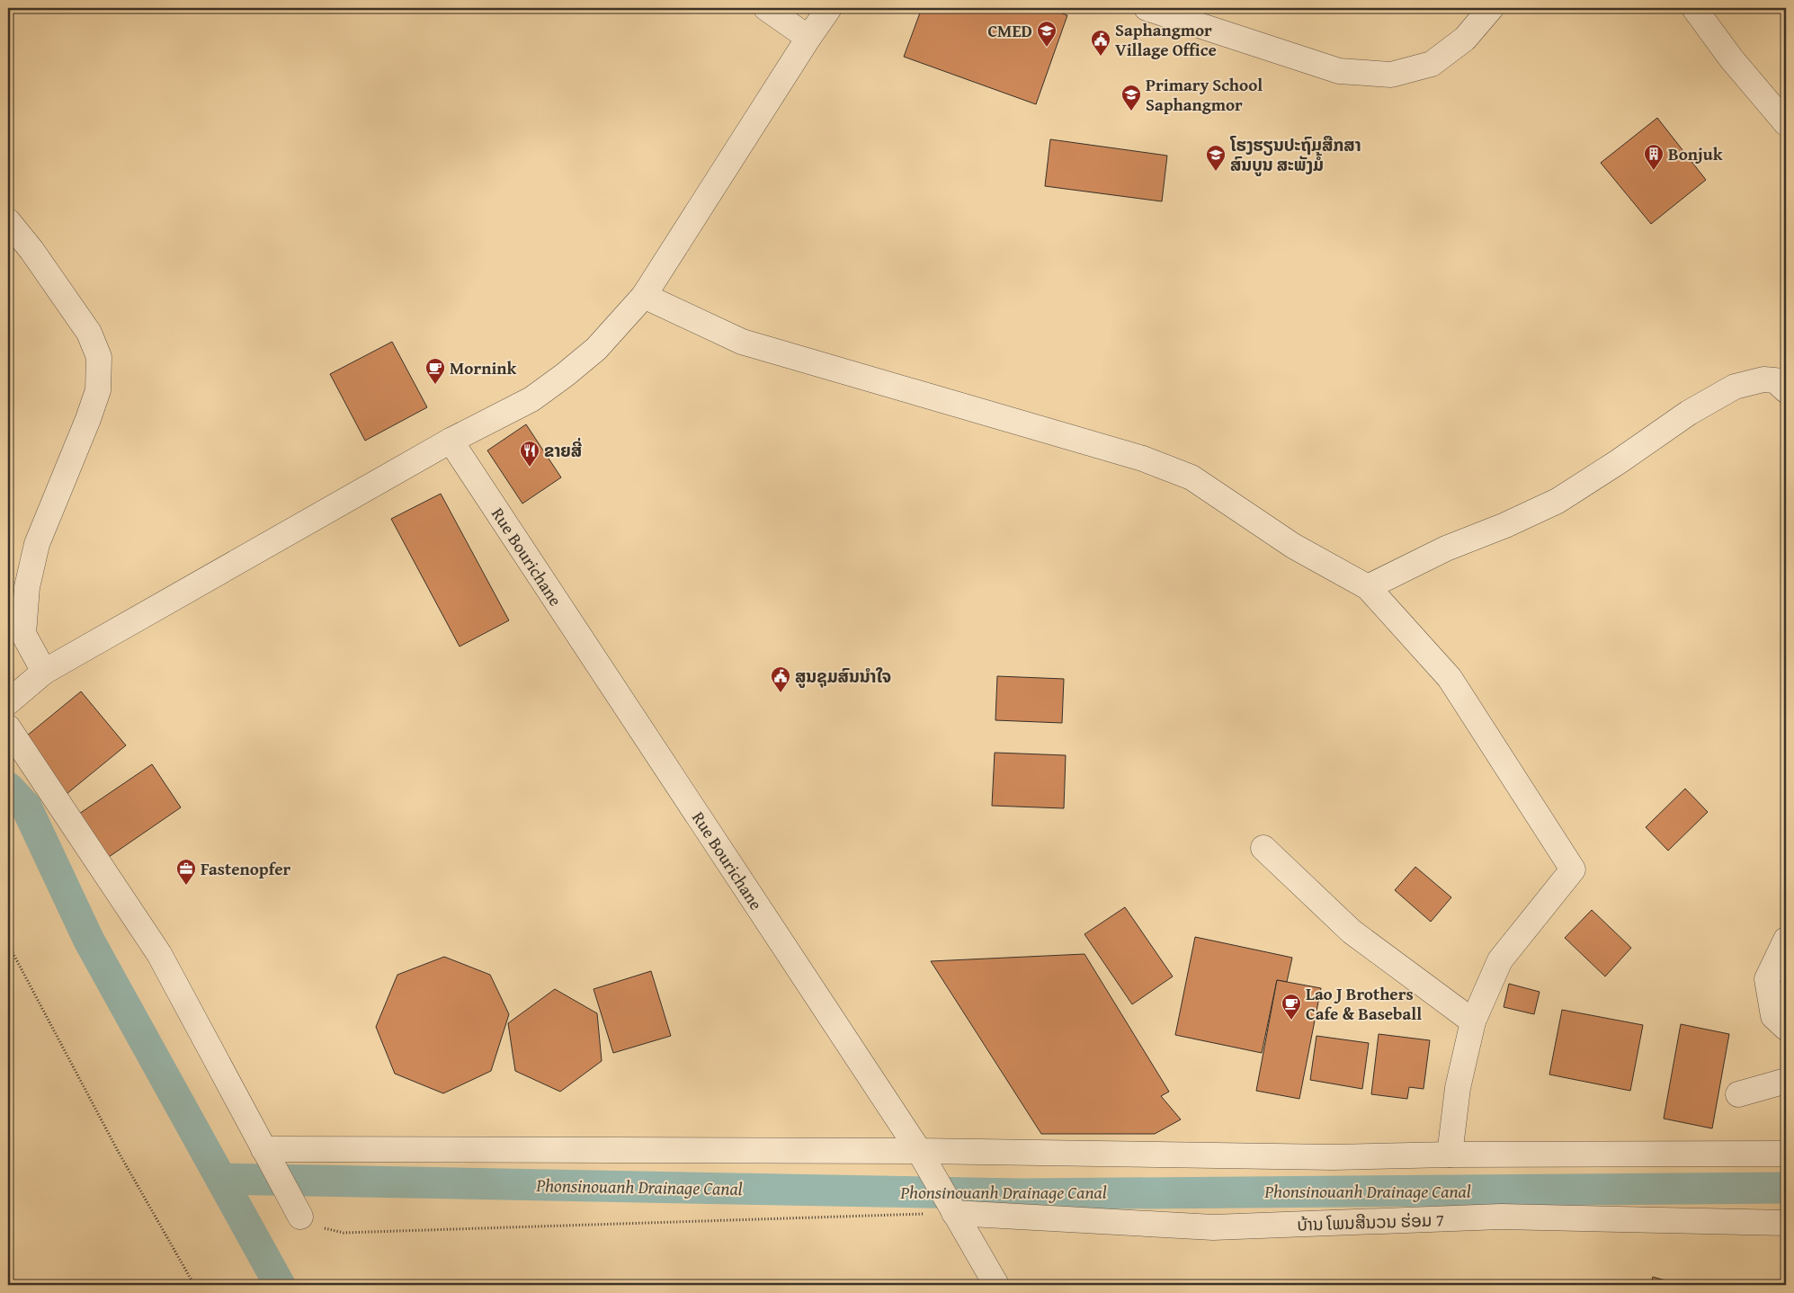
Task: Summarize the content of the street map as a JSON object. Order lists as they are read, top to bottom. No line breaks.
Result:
{"streets":{"street":["Rue Bourichane","ບ້ານ ໂພນສີນວນ ຮ່ອມ 7"]},"crossings":[["Rue Bourichane","ບ້ານ ໂພນສີນວນ ຮ່ອມ 7"]],"water":["Phonsinouanh Drainage Canal"],"places":{"school or university":["CMED","Primary School Saphangmor","ໂຮງຮຽນປະຖົມສືກສາ ສົນບູນ ສະພັງມໍ້"],"public building":["Saphangmor Village Office","ສູນຊຸມສົນນຳໃຈ"],"building":["Bonjuk"],"cafe":["Mornink","Lao J Brothers Cafe & Baseball"],"restaurant":["ຂາຍສີ່"],"office":["Fastenopfer"]}}
